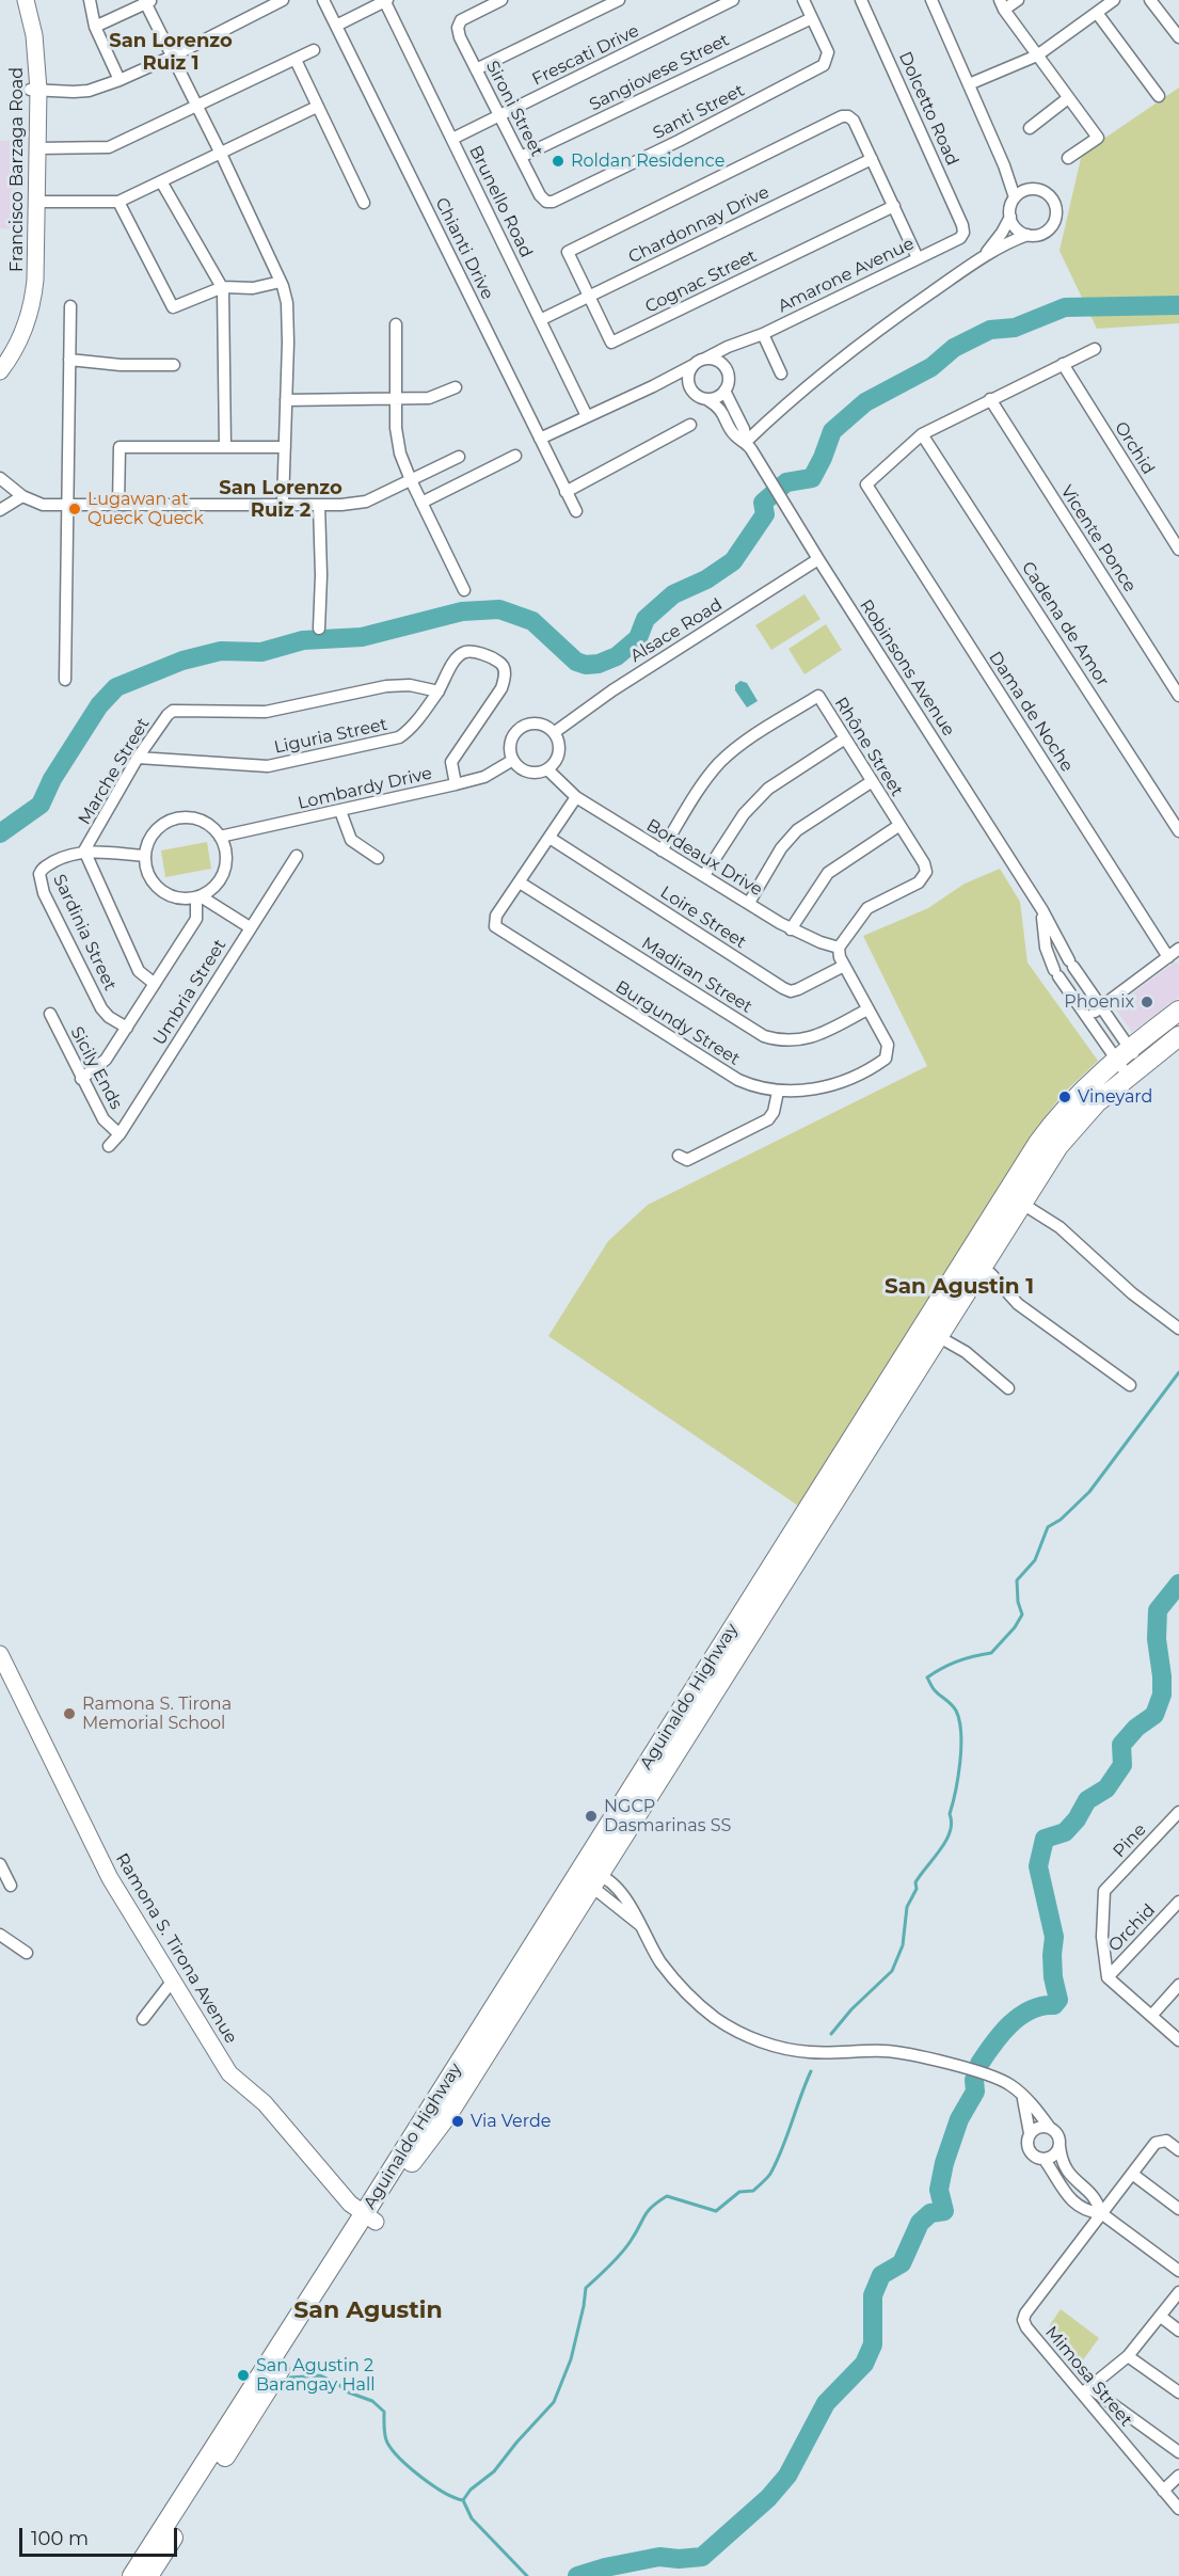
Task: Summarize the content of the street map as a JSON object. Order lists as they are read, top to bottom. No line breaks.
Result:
{"streets":{"highway":["Aguinaldo Highway"],"street":["Frescati Drive","Sangiovese Street","Sironi Street","Dolcetto Road","Santi Street","Francisco Barzaga Road","Brunello Road","Chardonnay Drive","Chianti Drive","Amarone Avenue","Cognac Street","Orchid","Vicente Ponce","Cadena de Amor","Alsace Road","Robinsons Avenue","Dama de Noche","Liguria Street","Rhône Street","Marche Street","Lombardy Drive","Bordeaux Drive","Loire Street","Sardinia Street","Madiran Street","Umbria Street","Burgundy Street","Sicily Ends","Pine","Ramona S. Tirona Avenue","Mimosa Street"]},"crossings":[["Frescati Drive","Sironi Street"],["Frescati Drive","Brunello Road"],["Sangiovese Street","Sironi Street"],["Sangiovese Street","Santi Street"],["Sironi Street","Santi Street"],["Dolcetto Road","Amarone Avenue"],["Brunello Road","Chardonnay Drive"],["Chardonnay Drive","Cognac Street"],["Amarone Avenue","Robinsons Avenue"],["Orchid","Pine"],["Cadena de Amor","Dama de Noche"],["Alsace Road","Robinsons Avenue"],["Alsace Road","Lombardy Drive"],["Alsace Road","Bordeaux Drive"],["Robinsons Avenue","Aguinaldo Highway"],["Liguria Street","Marche Street"],["Liguria Street","Lombardy Drive"],["Rhône Street","Bordeaux Drive"],["Rhône Street","Burgundy Street"],["Marche Street","Sardinia Street"],["Lombardy Drive","Bordeaux Drive"],["Lombardy Drive","Sardinia Street"],["Bordeaux Drive","Burgundy Street"],["Loire Street","Burgundy Street"],["Madiran Street","Burgundy Street"],["Umbria Street","Sicily Ends"],["Aguinaldo Highway","Ramona S. Tirona Avenue"]],"districts":["San Lorenzo Ruiz 1","San Lorenzo Ruiz 2","San Agustin 1","San Agustin"],"places":["Roldan Residence","Lugawan at Queck Queck","Phoenix","Vineyard","Ramona S. Tirona Memorial School","NGCP Dasmarinas SS","Via Verde","San Agustin 2 Barangay Hall"],"scale_bar":"100 m"}
